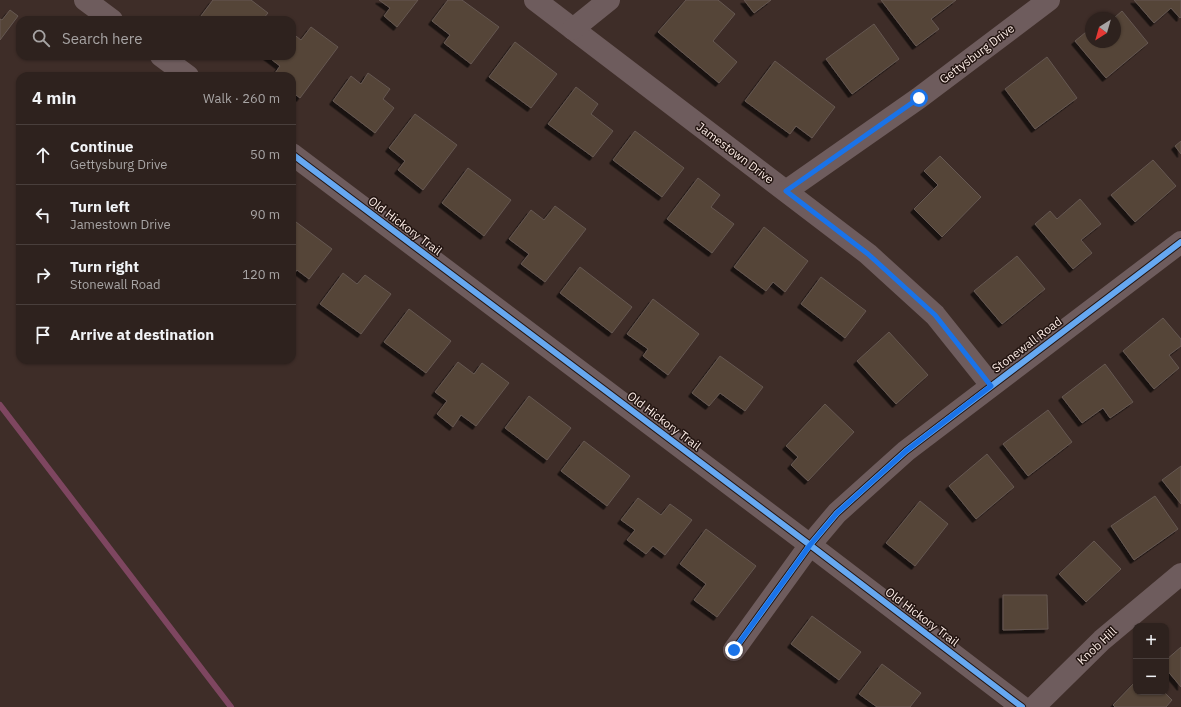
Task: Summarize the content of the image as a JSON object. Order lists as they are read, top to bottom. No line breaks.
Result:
{"streets":{"street":["Gettysburg Drive","Jamestown Drive","Old Hickory Trail","Stonewall Road","Knob Hill"]},"crossings":[["Gettysburg Drive","Jamestown Drive"],["Jamestown Drive","Stonewall Road"],["Old Hickory Trail","Stonewall Road"]],"north":"bottom left","page":{"search":"Search here","heading":["4 min","Walk · 260 m"],"list":[["Continue","Gettysburg Drive","50 m"],["Turn left","Jamestown Drive","90 m"],["Turn right","Stonewall Road","120 m"],"Arrive at destination"],"map_buttons":["+","−"]}}
